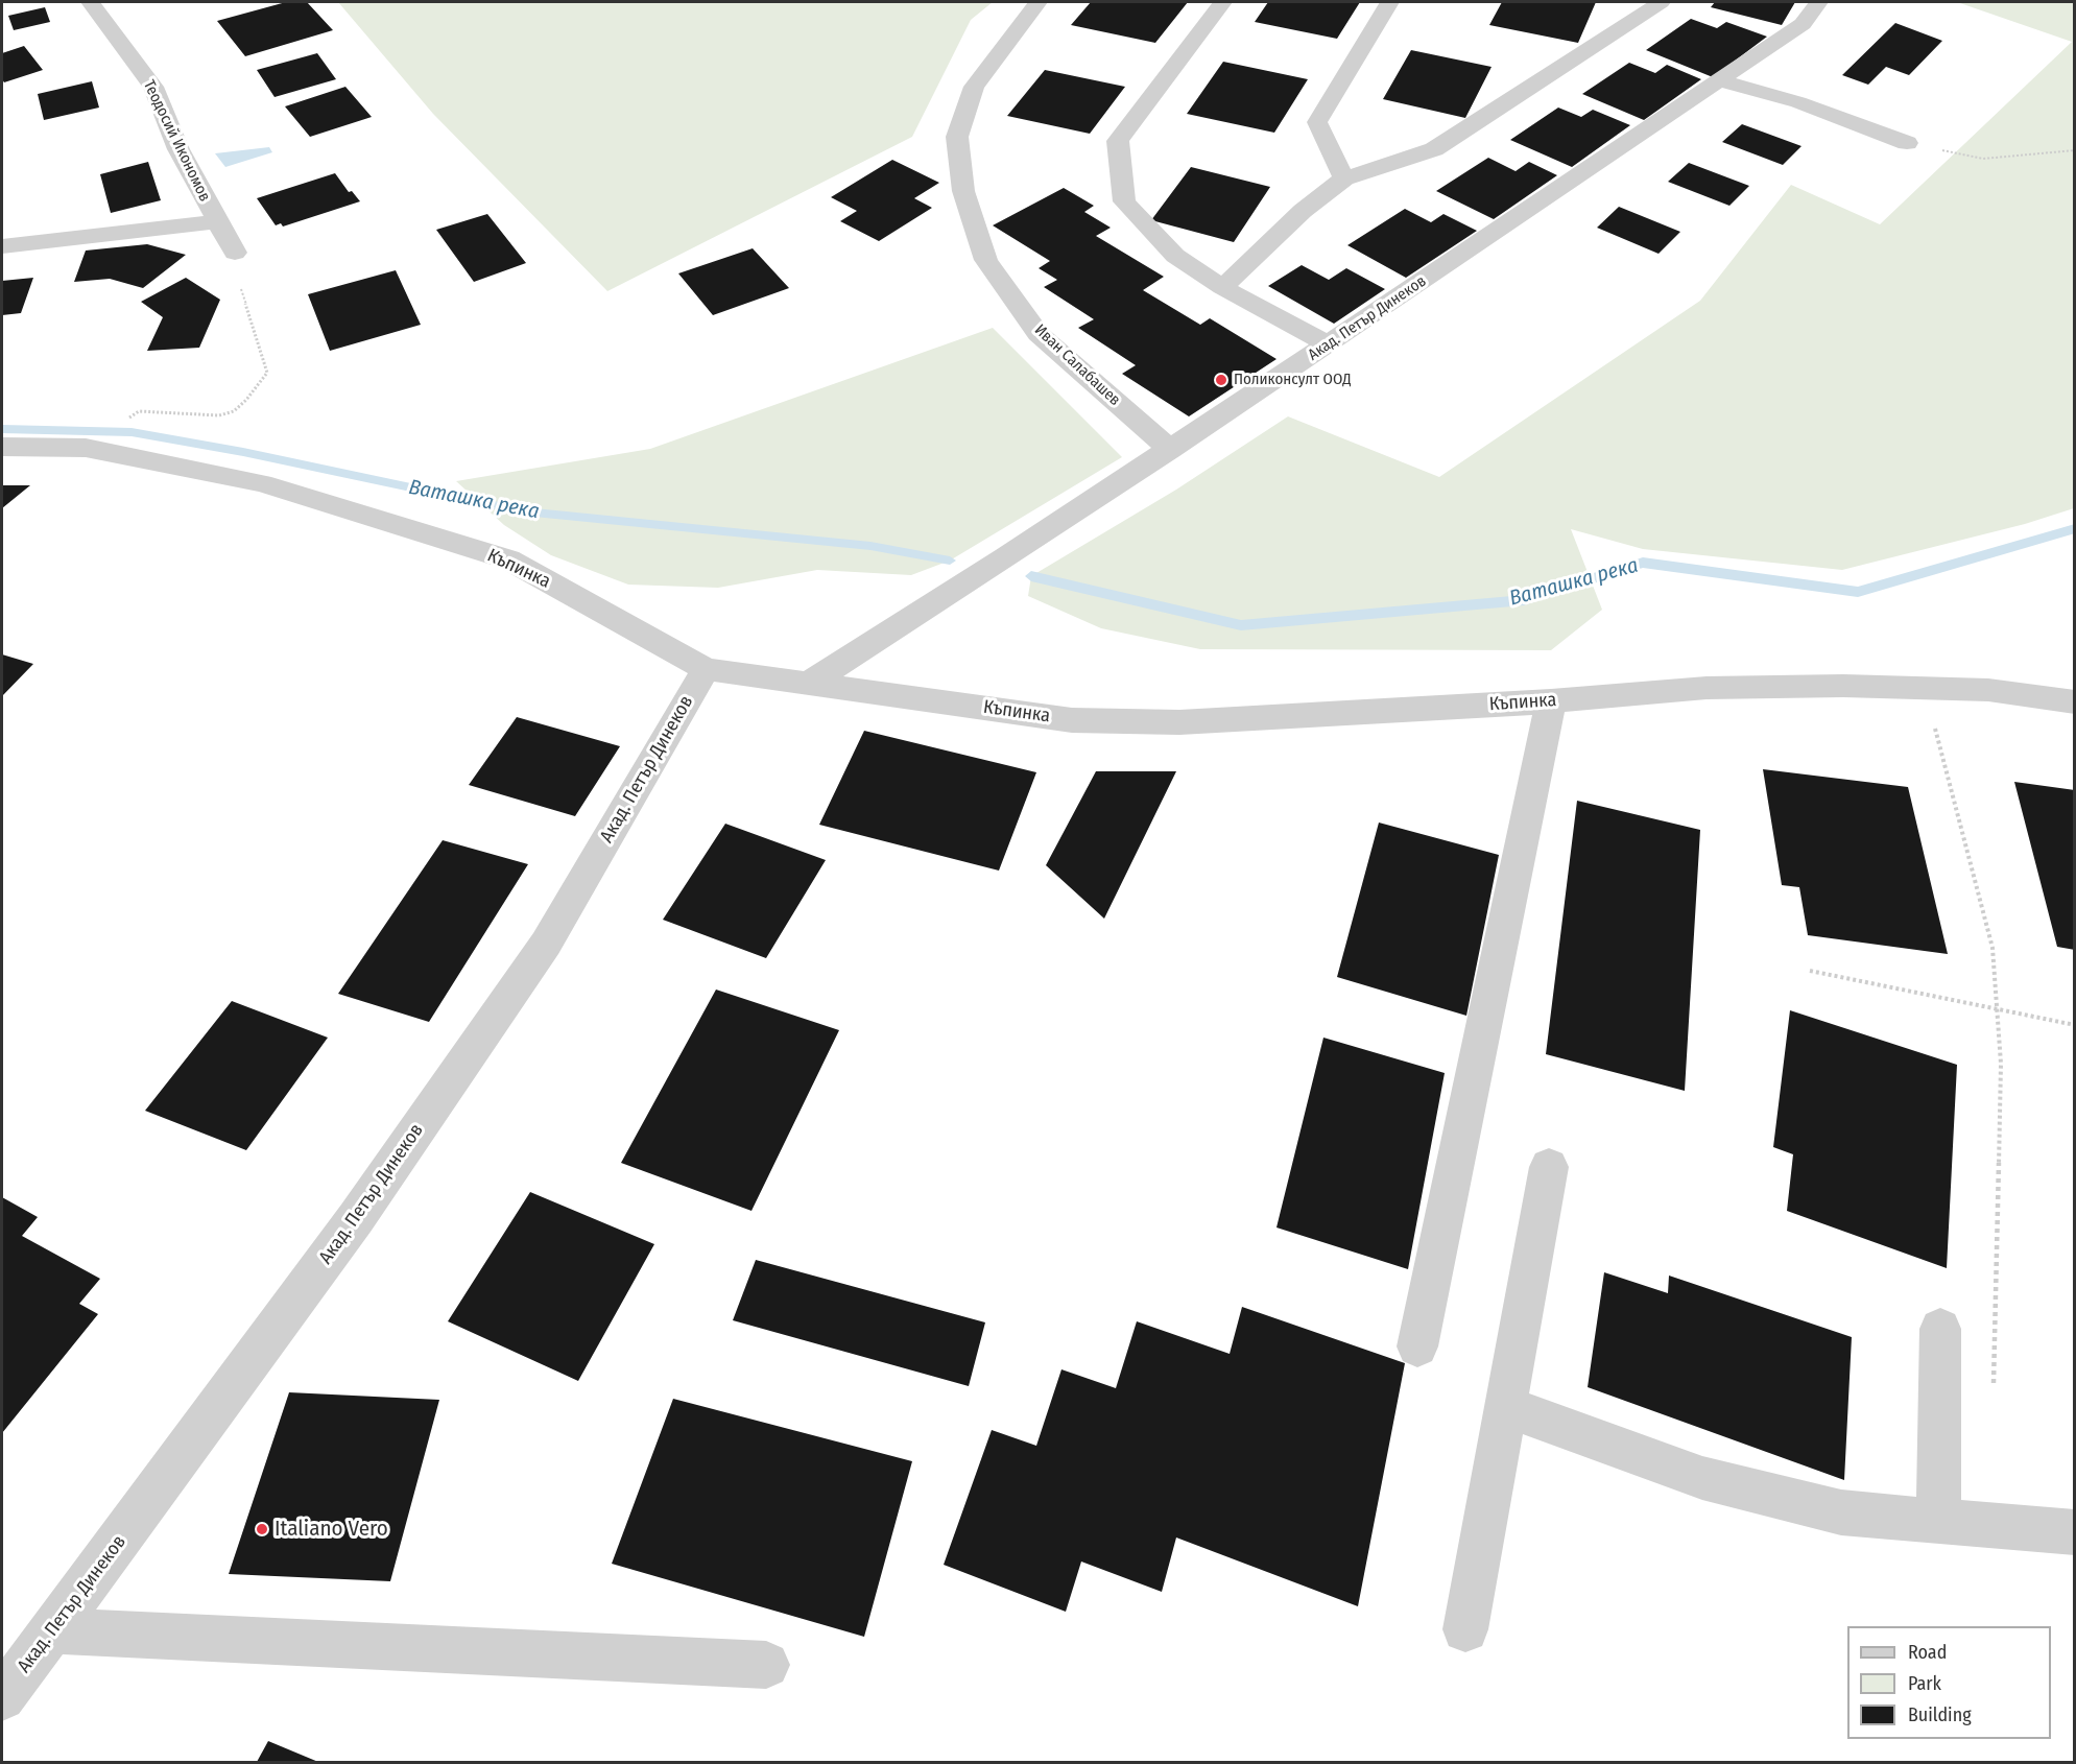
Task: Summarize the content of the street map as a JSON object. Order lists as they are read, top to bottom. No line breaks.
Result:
{"streets":{"street":["Теодосий Икономов","Акад. Петър Динеков","Иван Салабашев","Къпинка"]},"crossings":[["Акад. Петър Динеков","Иван Салабашев"],["Акад. Петър Динеков","Къпинка"]],"water":["Ваташка река"],"places":["Поликонсулт ООД","Italiano Vero"],"legend":["Road","Park","Building"]}
